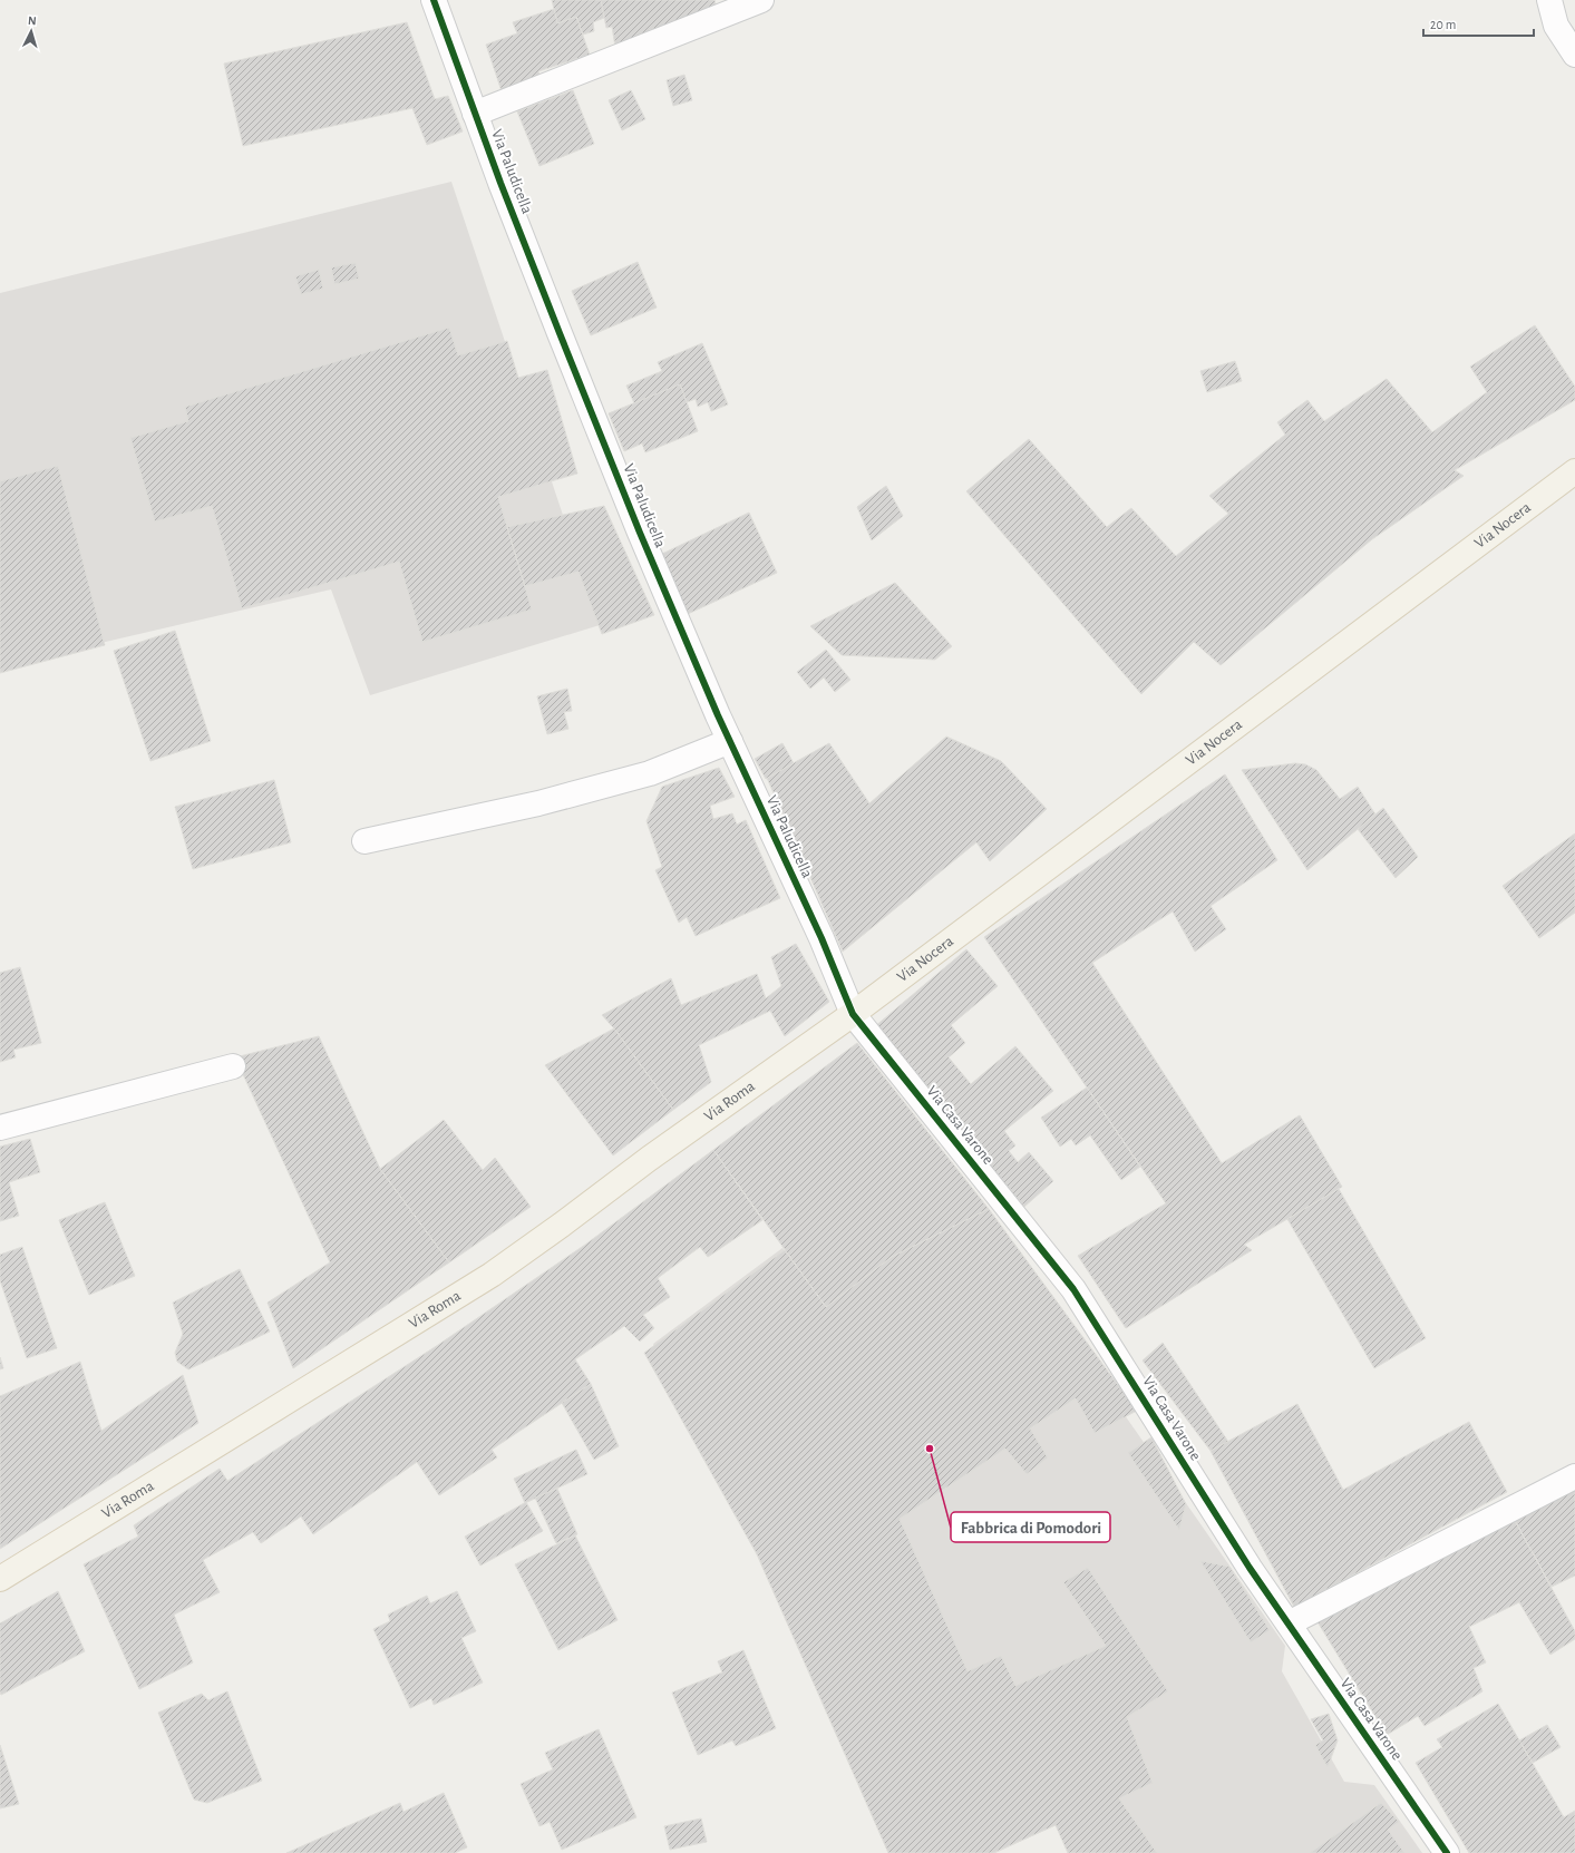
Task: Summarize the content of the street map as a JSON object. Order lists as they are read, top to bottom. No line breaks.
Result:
{"streets":{"main road":["Via Nocera","Via Roma"],"street":["Via Paludicella","Via Casa Varone"]},"crossings":[["Via Paludicella","Via Nocera"],["Via Paludicella","Via Roma"],["Via Paludicella","Via Casa Varone"],["Via Nocera","Via Roma"],["Via Nocera","Via Casa Varone"],["Via Roma","Via Casa Varone"]],"places":["Fabbrica di Pomodori"],"scale_bar":"20 m","north":"top"}
